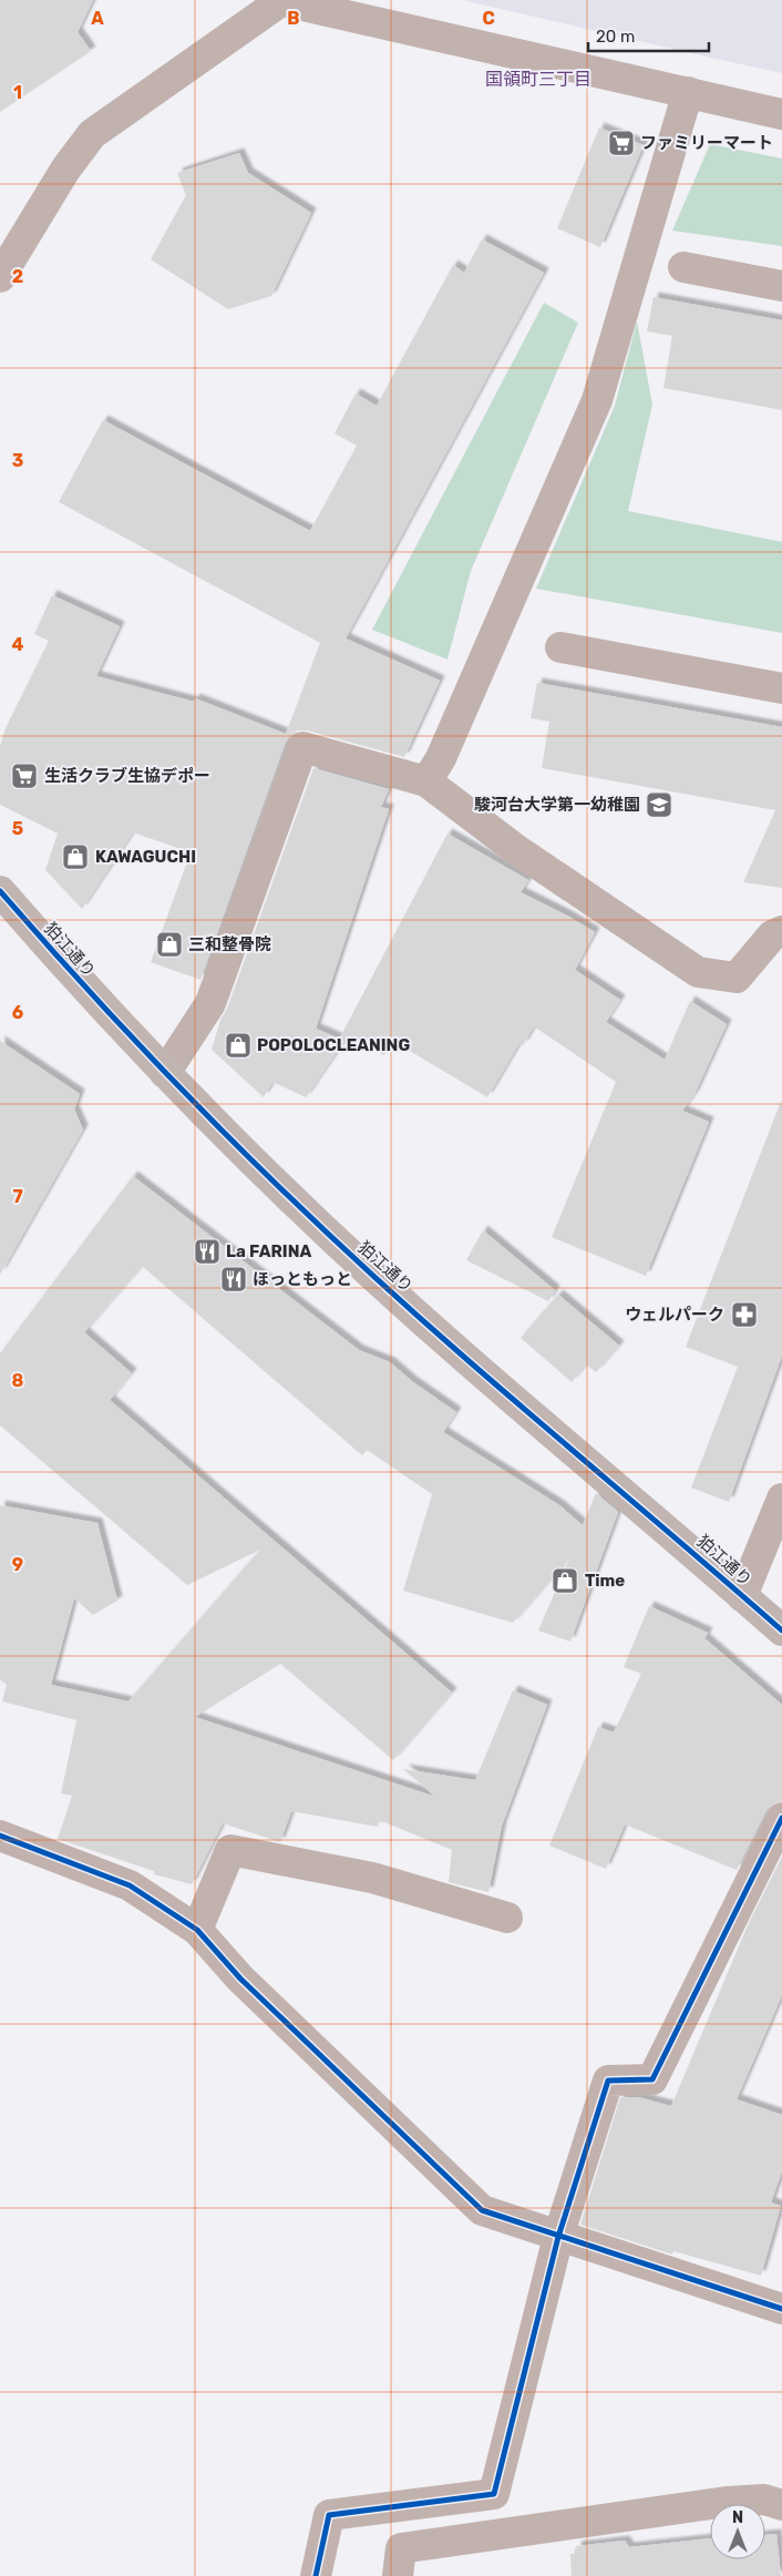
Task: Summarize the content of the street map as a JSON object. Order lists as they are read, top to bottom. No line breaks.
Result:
{"streets":{"main road":["狛江通り"]},"districts":["国領町三丁目"],"places":{"supermarket":["ファミリーマート","生活クラブ生協デポー"],"school or university":["駿河台大学第一幼稚園"],"shop":["KAWAGUCHI","三和整骨院","POPOLOCLEANING","Time"],"restaurant":["La FARINA","ほっともっと"],"pharmacy":["ウェルパーク"]},"scale_bar":"20 m","north":"top","grid":{"columns":["A","B","C"],"rows":["1","2","3","4","5","6","7","8","9"]}}
